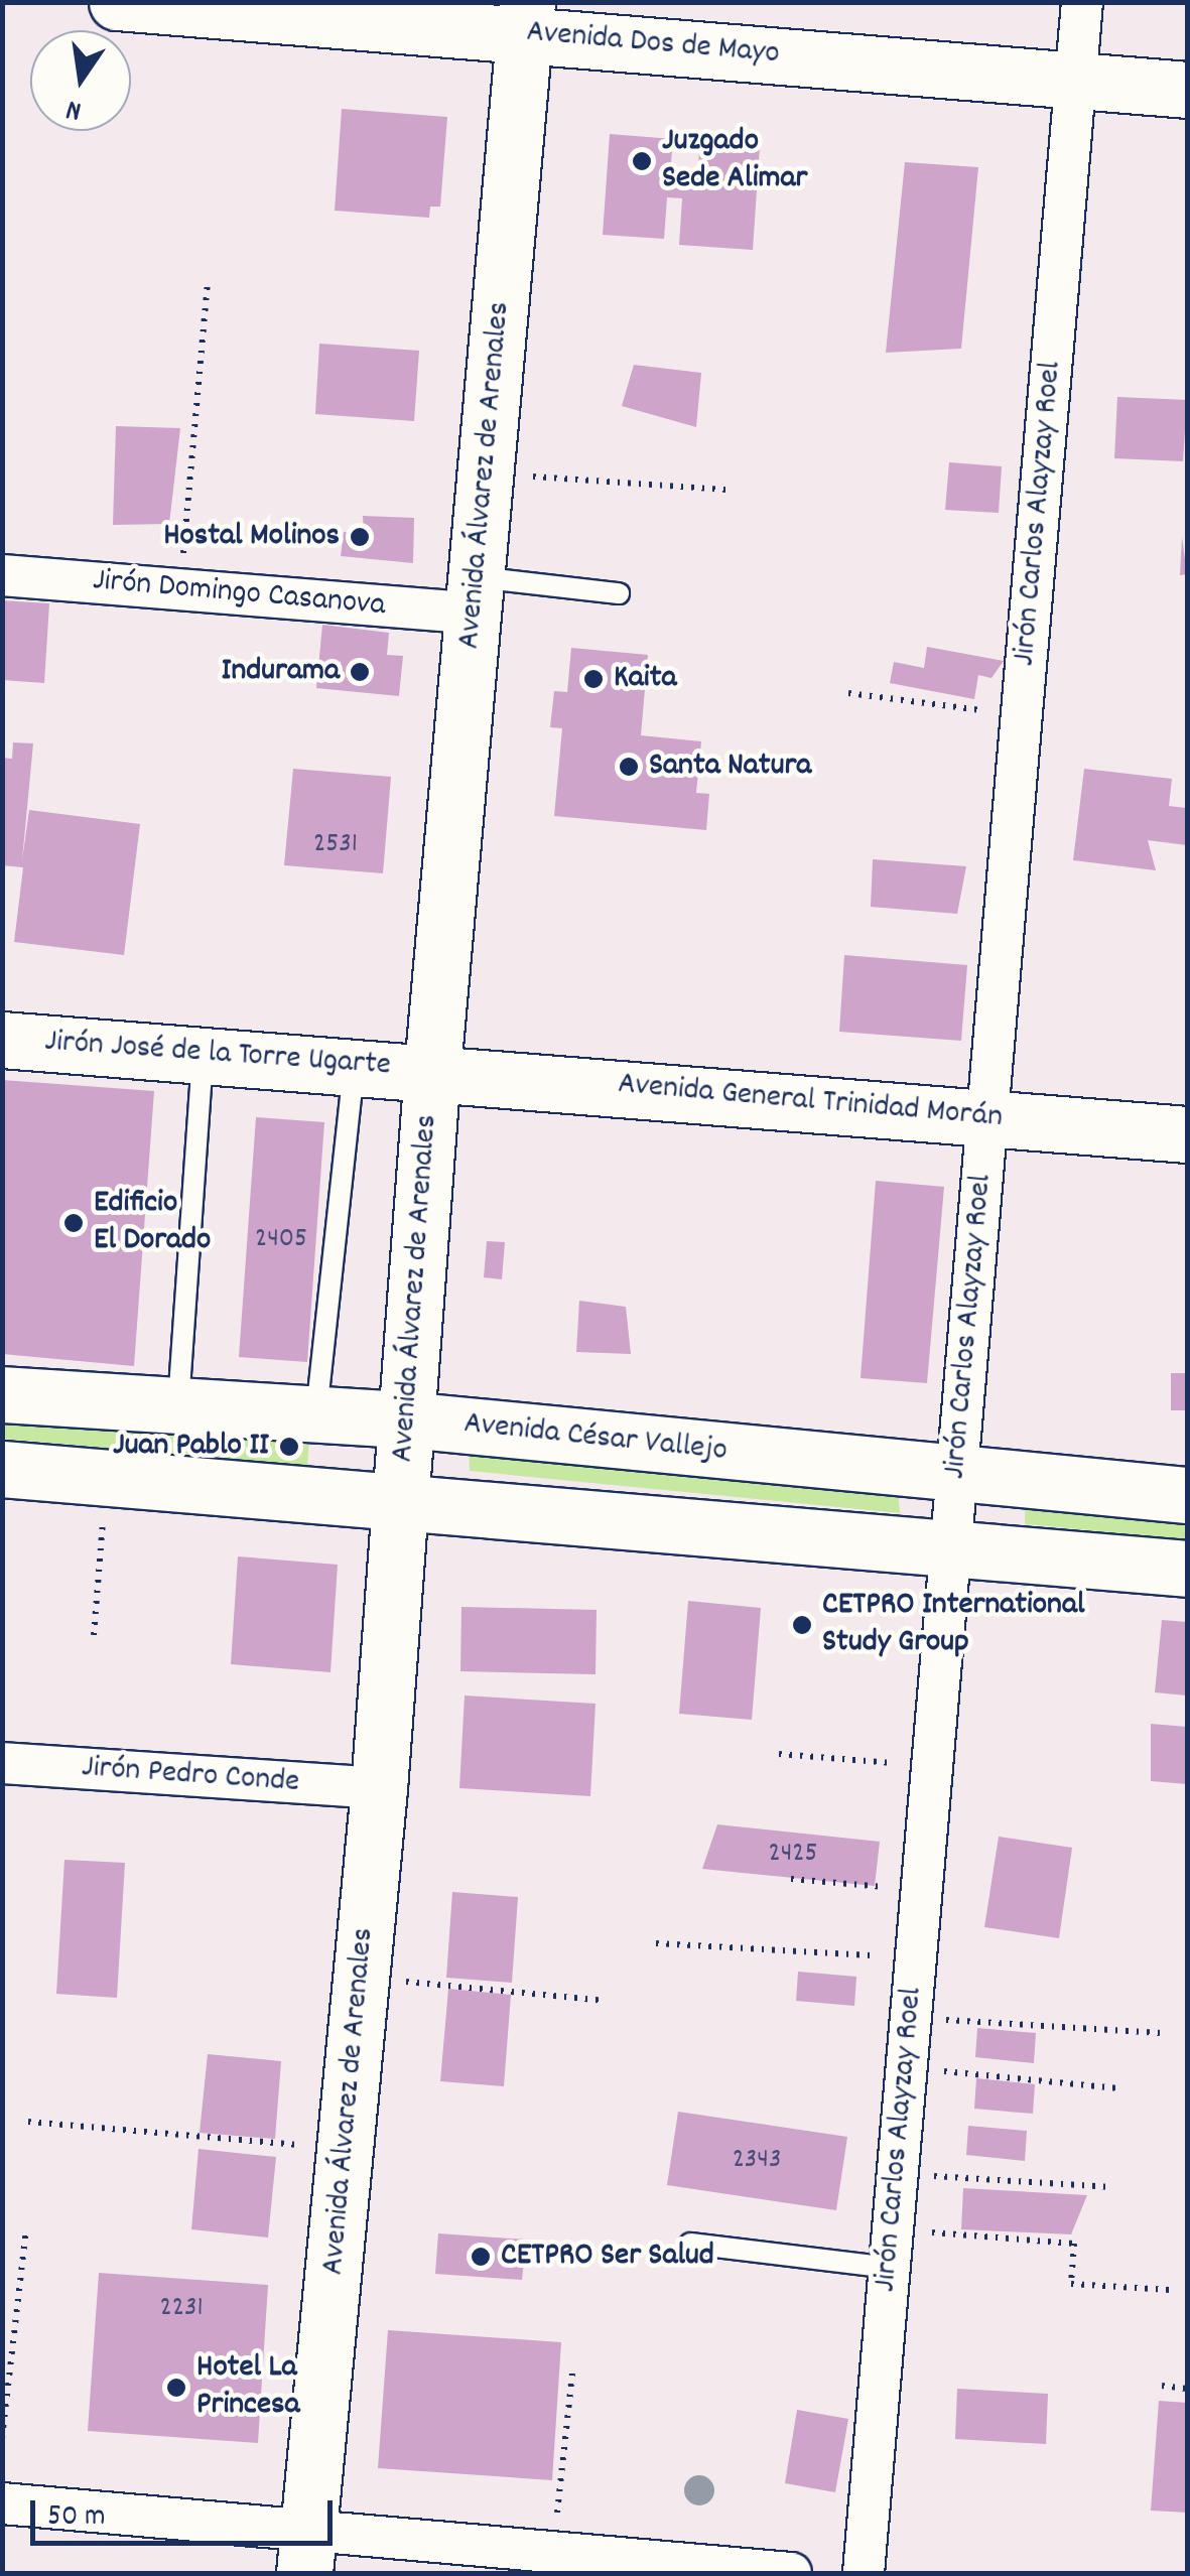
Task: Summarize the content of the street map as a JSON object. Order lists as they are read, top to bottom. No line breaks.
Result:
{"streets":{"main road":["Avenida Dos de Mayo","Avenida Álvarez de Arenales","Jirón José de la Torre Ugarte","Avenida General Trinidad Morán","Avenida César Vallejo"],"street":["Jirón Carlos Alayzay Roel","Jirón Domingo Casanova","Jirón Pedro Conde"]},"crossings":[["Avenida Dos de Mayo","Avenida Álvarez de Arenales"],["Avenida Dos de Mayo","Jirón Carlos Alayzay Roel"],["Avenida Álvarez de Arenales","Jirón Domingo Casanova"],["Avenida Álvarez de Arenales","Jirón José de la Torre Ugarte"],["Avenida Álvarez de Arenales","Avenida General Trinidad Morán"],["Avenida Álvarez de Arenales","Avenida César Vallejo"],["Avenida Álvarez de Arenales","Jirón Pedro Conde"],["Jirón Carlos Alayzay Roel","Avenida General Trinidad Morán"],["Jirón Carlos Alayzay Roel","Avenida César Vallejo"],["Jirón José de la Torre Ugarte","Avenida General Trinidad Morán"]],"places":["Juzgado Sede Alimar","Hostal Molinos","Indurama","Kaita","Santa Natura","Edificio El Dorado","Juan Pablo II","CETPRO International Study Group","CETPRO Ser Salud","Hotel La Princesa"],"house_numbers":["2531","2405","2425","2343","2231"],"scale_bar":"50 m","north":"bottom"}
